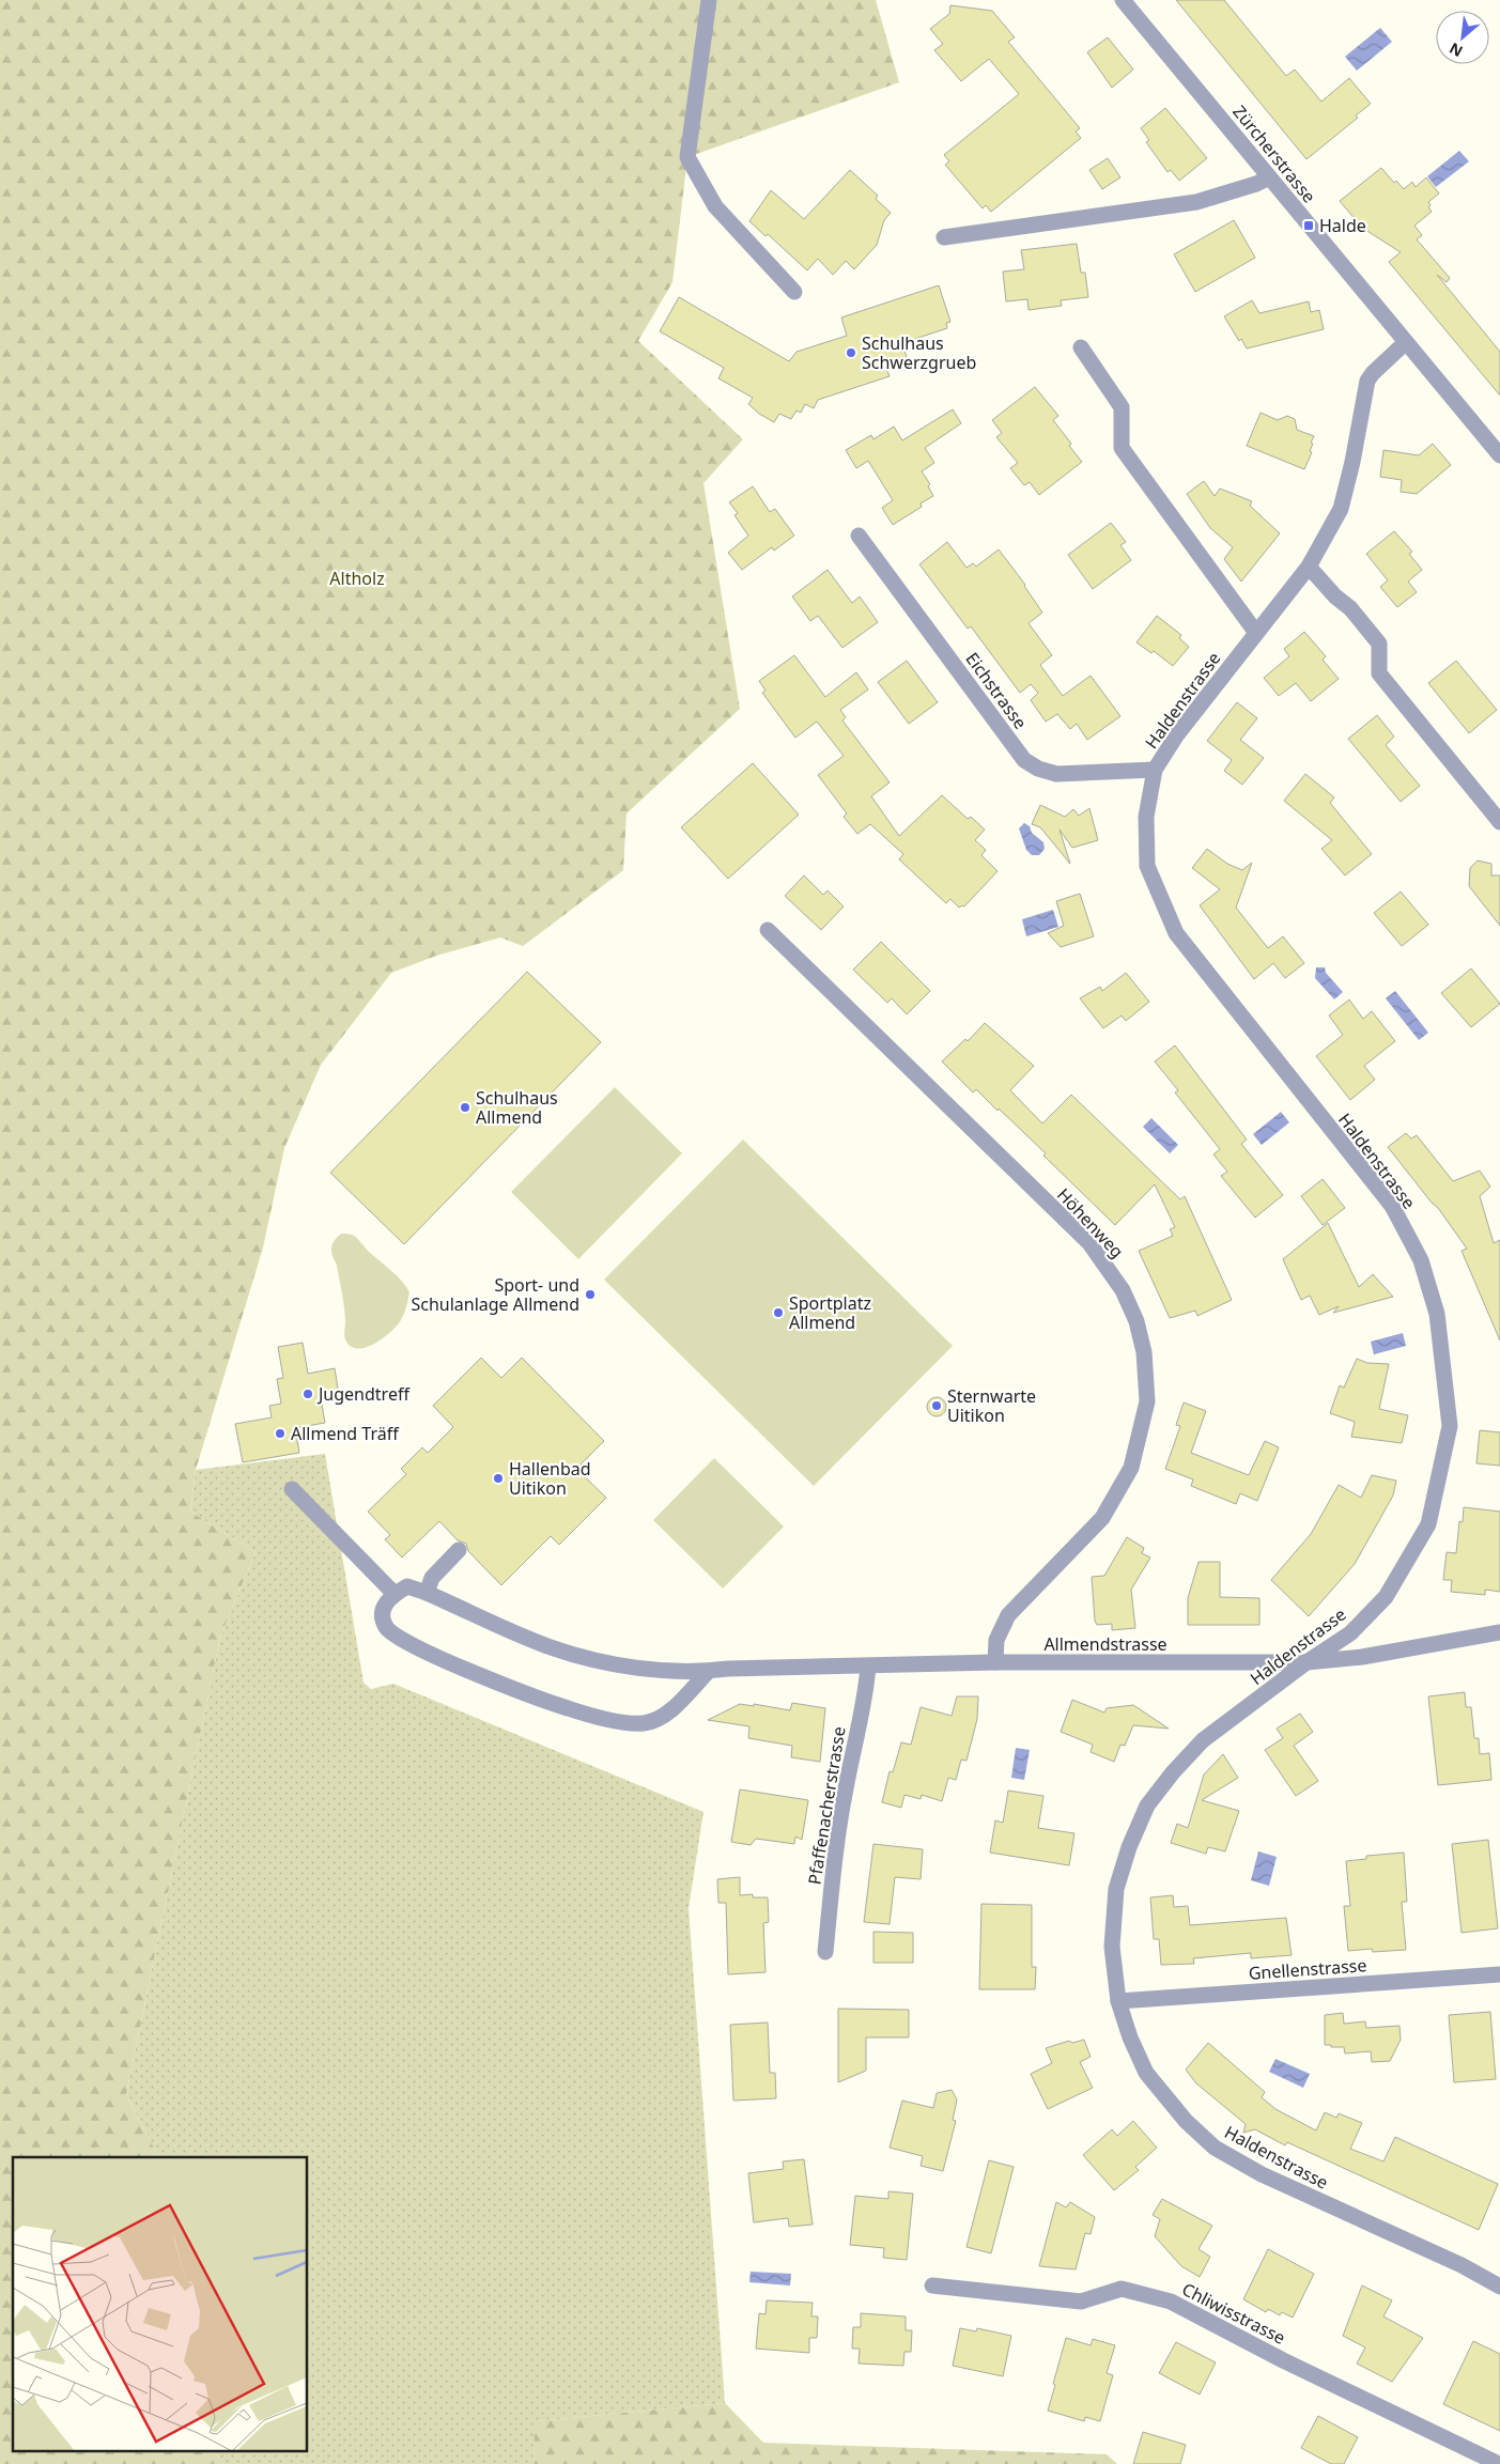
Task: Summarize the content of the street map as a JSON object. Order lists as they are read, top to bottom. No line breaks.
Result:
{"streets":{"street":["Zürcherstrasse","Eichstrasse","Haldenstrasse","Höhenweg","Allmendstrasse","Pfaffenacherstrasse","Gnellenstrasse","Chliwisstrasse"]},"crossings":[["Zürcherstrasse","Haldenstrasse"],["Eichstrasse","Haldenstrasse"],["Haldenstrasse","Allmendstrasse"],["Haldenstrasse","Gnellenstrasse"],["Höhenweg","Allmendstrasse"],["Allmendstrasse","Pfaffenacherstrasse"]],"parks":["Altholz"],"places":{"transit":["Halde"],"other":["Schulhaus Schwerzgrueb","Schulhaus Allmend","Sport- und Schulanlage Allmend","Sportplatz Allmend","Jugendtreff","Sternwarte Uitikon","Allmend Träff","Hallenbad Uitikon"]},"north":"bottom left"}
